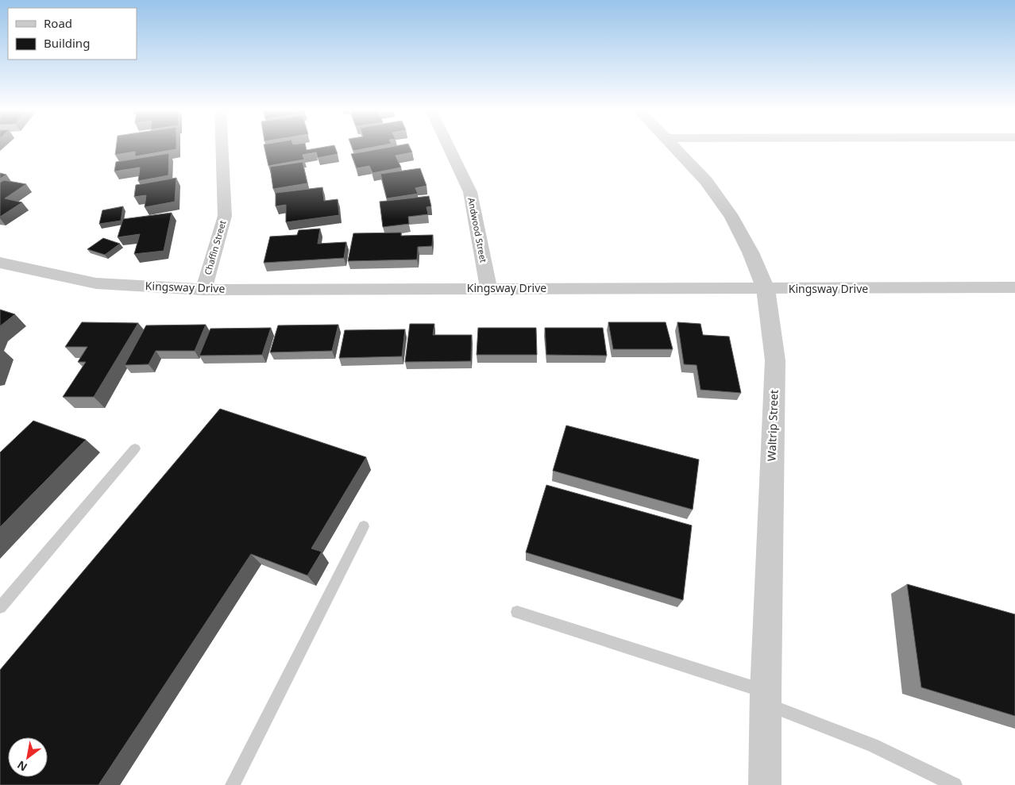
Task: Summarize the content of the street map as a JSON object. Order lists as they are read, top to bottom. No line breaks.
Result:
{"streets":{"street":["Andwood Street","Chaffin Street","Kingsway Drive","Waltrip Street"]},"crossings":[["Andwood Street","Kingsway Drive"],["Chaffin Street","Kingsway Drive"],["Kingsway Drive","Waltrip Street"]],"legend":["Road","Building"],"north":"bottom left"}
